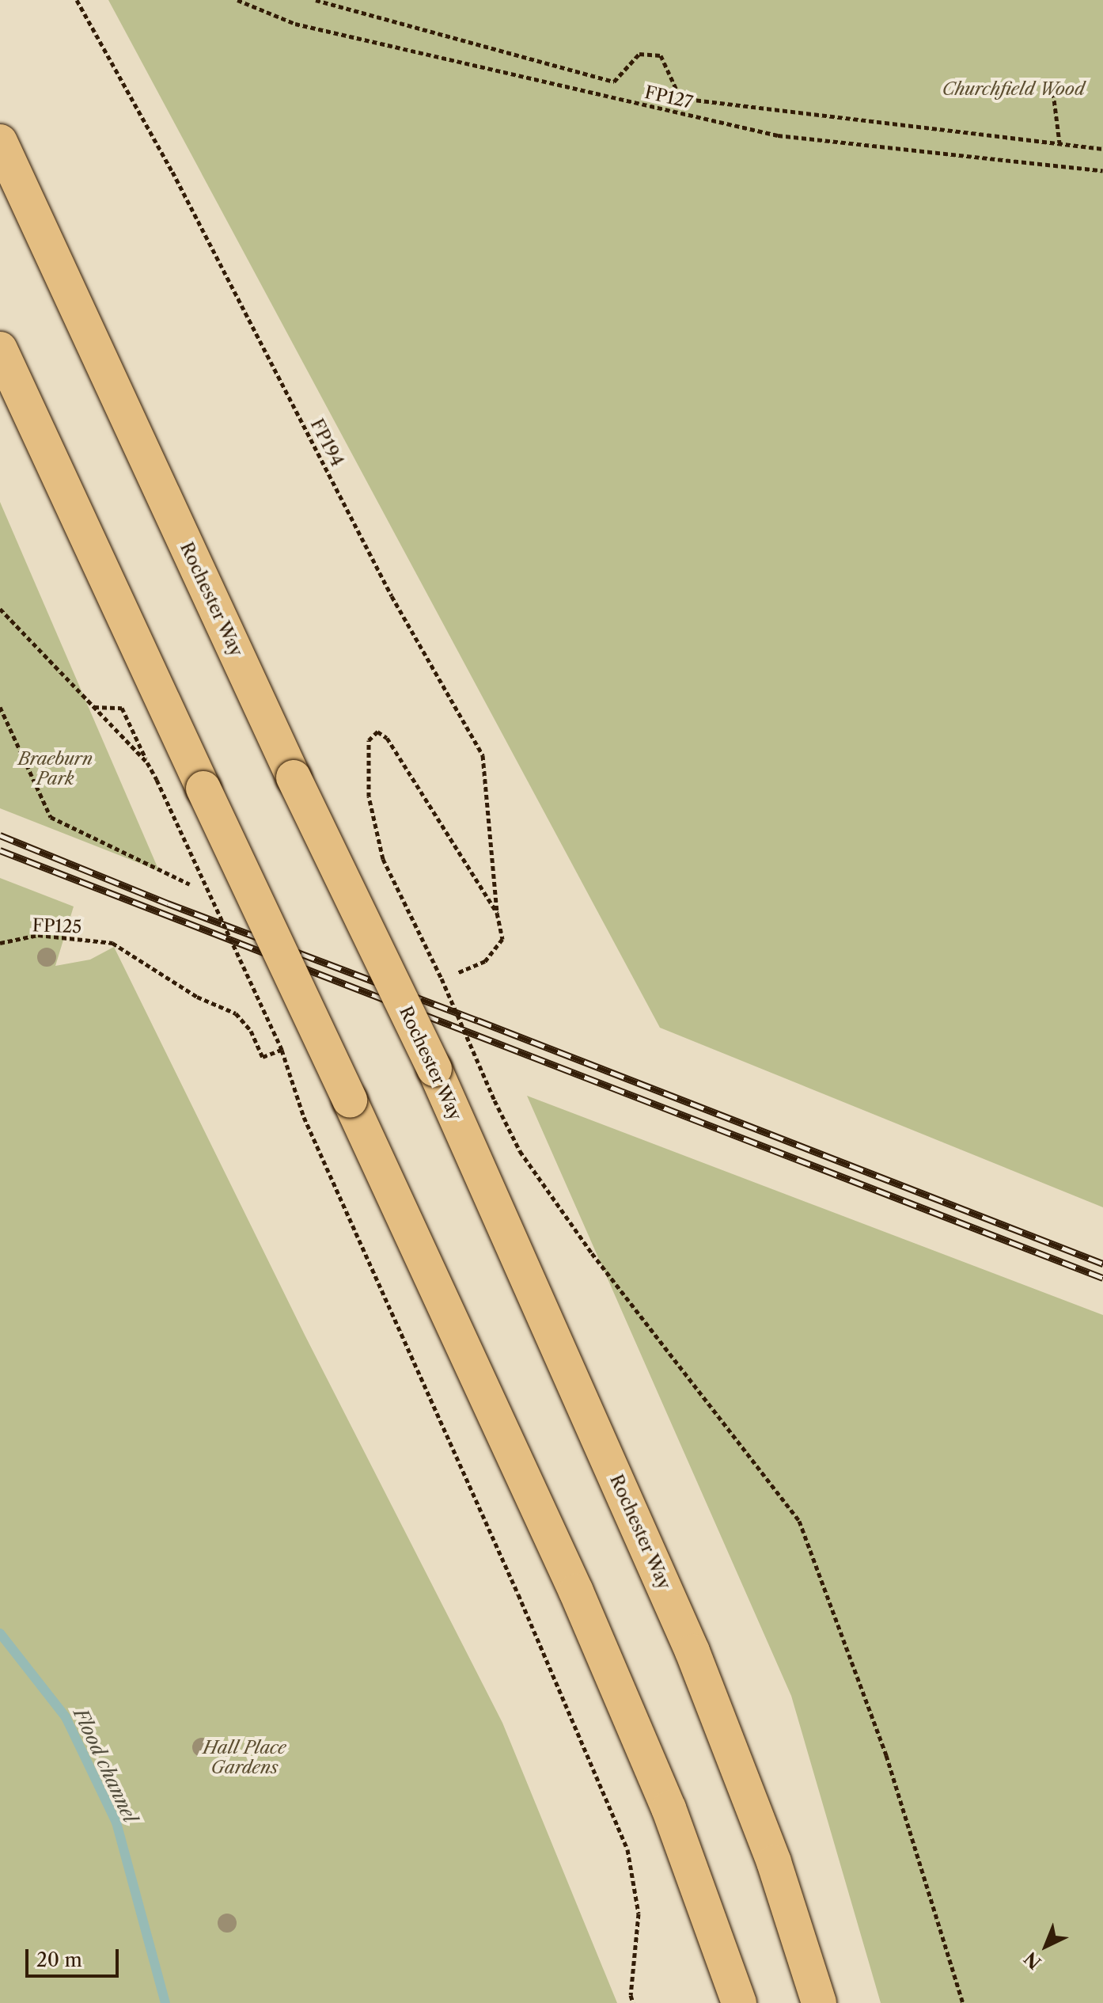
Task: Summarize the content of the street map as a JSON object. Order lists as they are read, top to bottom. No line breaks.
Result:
{"streets":{"highway":["Rochester Way"],"path":["FP127","FP194","FP125"]},"water":["Flood channel"],"parks":["Churchfield Wood","Braeburn Park","Hall Place Gardens"],"scale_bar":"20 m","north":"bottom left"}
